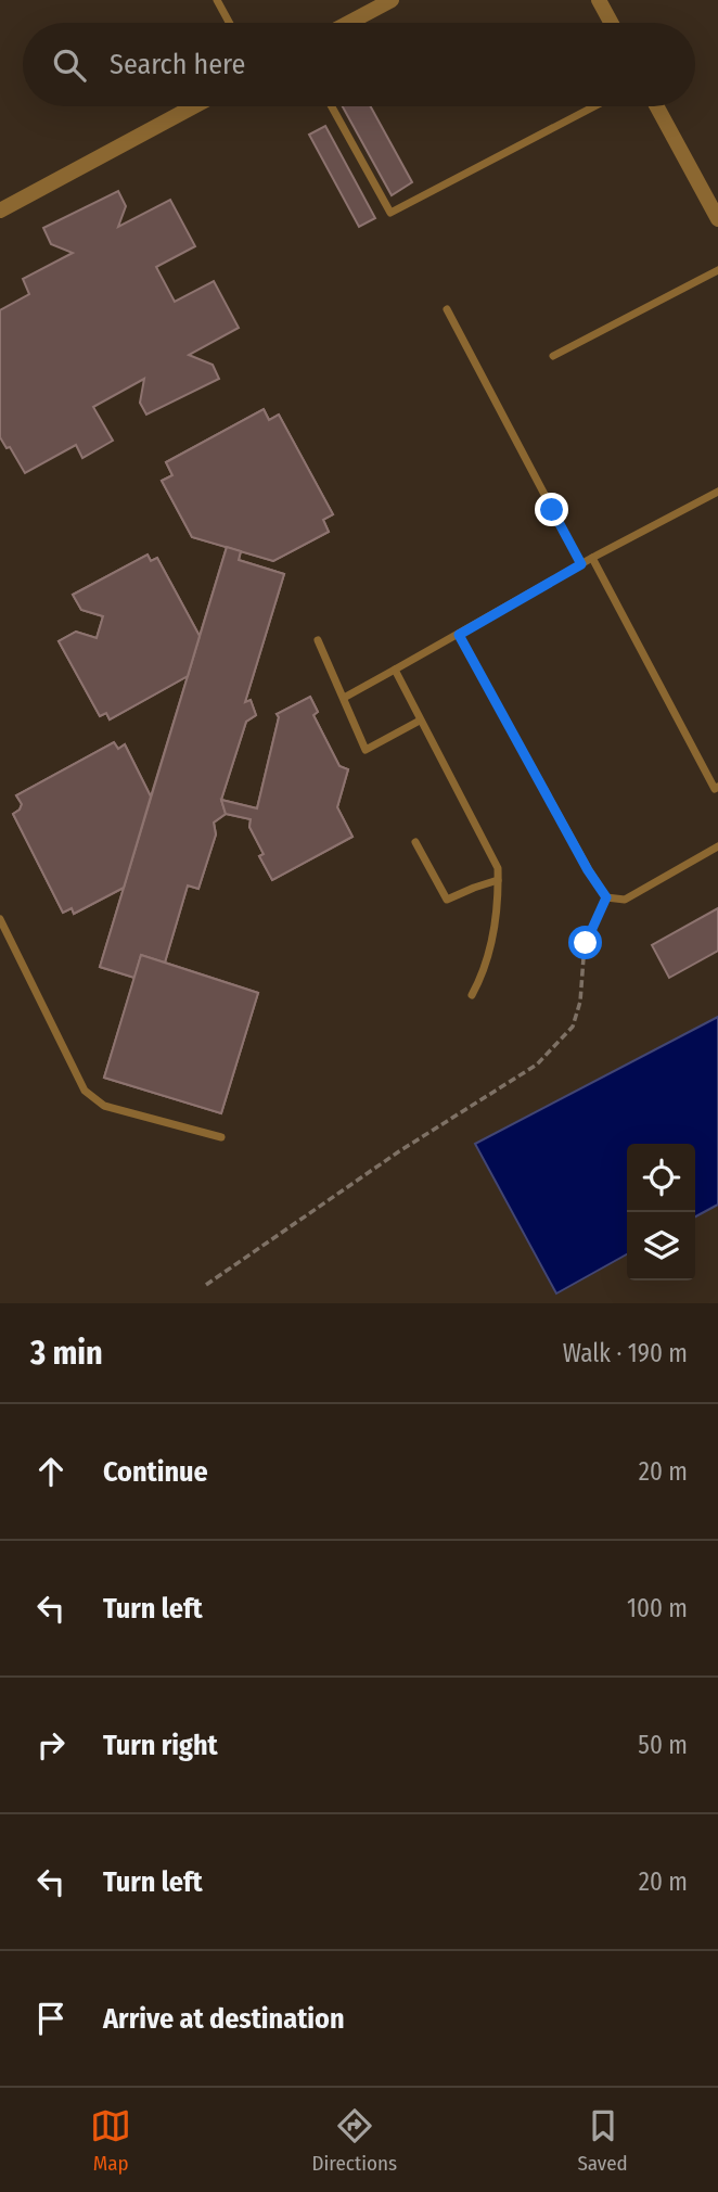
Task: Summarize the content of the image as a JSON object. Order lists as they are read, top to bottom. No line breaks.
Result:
{"page":{"search":"Search here","heading":["3 min","Walk · 190 m"],"list":[["Continue","20 m"],["Turn left","100 m"],["Turn right","50 m"],["Turn left","20 m"],"Arrive at destination"],"nav":["Map","Directions","Saved"]}}
